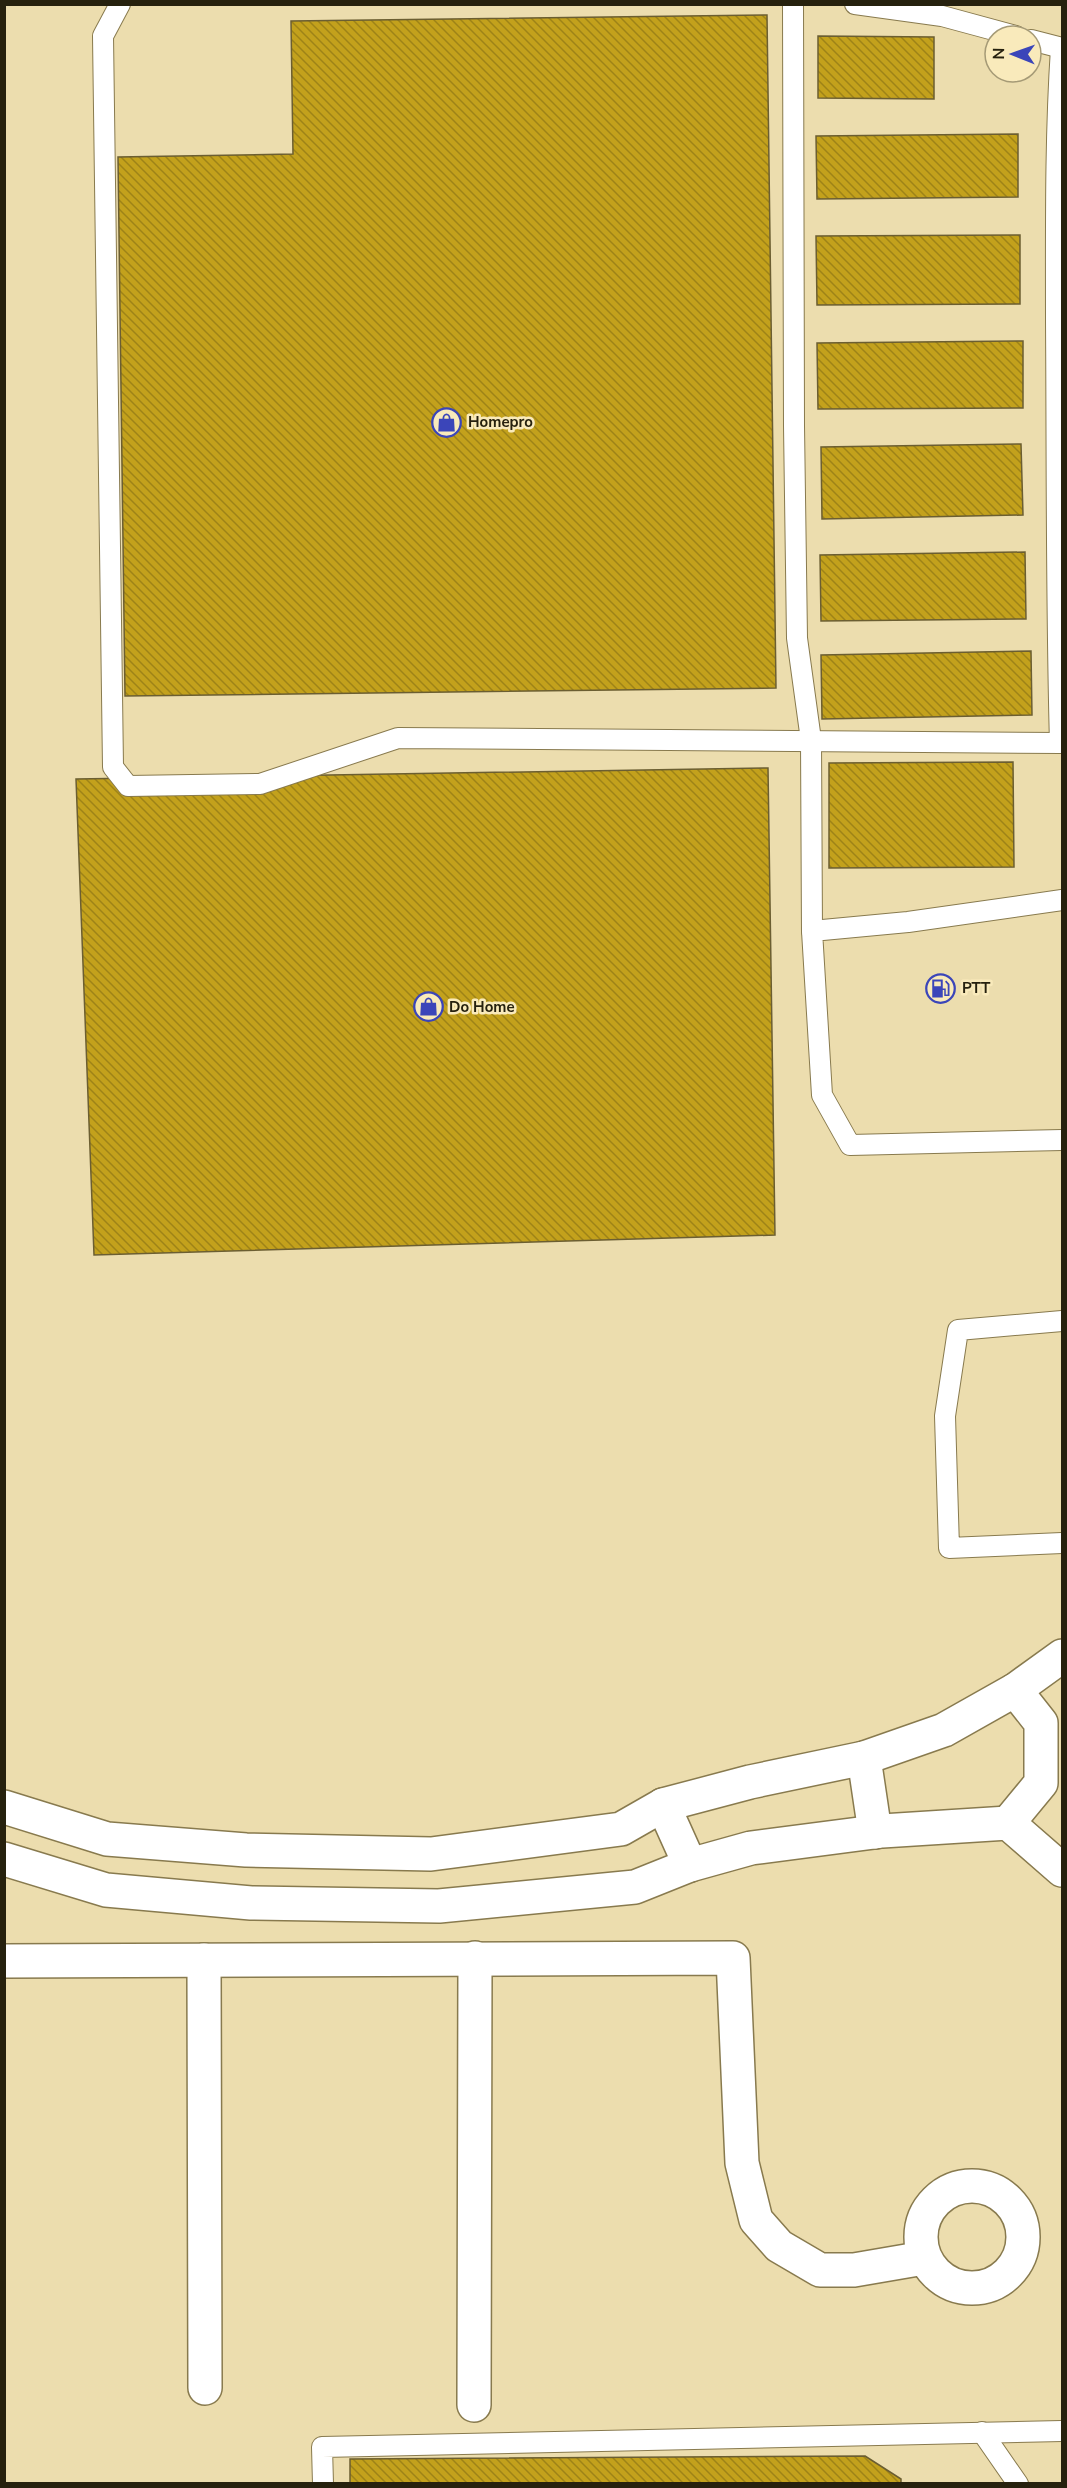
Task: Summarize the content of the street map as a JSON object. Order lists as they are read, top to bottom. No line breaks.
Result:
{"places":{"shop":["Homepro","Do Home"],"fuel station":["PTT"]},"north":"left"}
